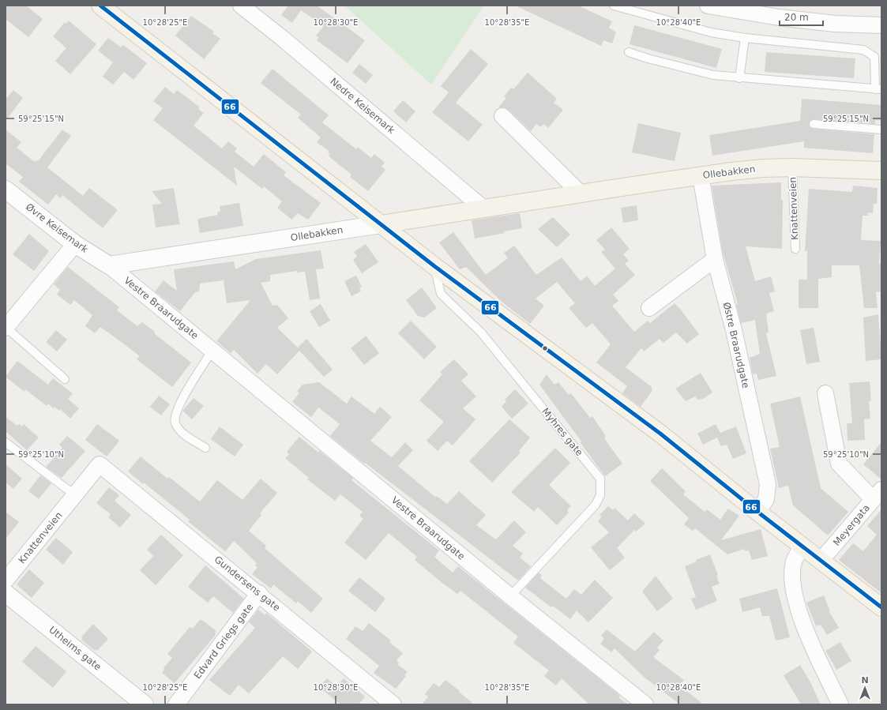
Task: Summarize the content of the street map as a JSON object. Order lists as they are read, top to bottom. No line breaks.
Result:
{"streets":{"main road":["Ollebakken"],"street":["Nedre Keisemark","Knattenveien","Øvre Keisemark","Vestre Braarudgate","Østre Braarudgate","Meyergata","Gundersens gate","Edvard Griegs gate","Utheims gate"],"lane":["Myhres gate"]},"crossings":[["Nedre Keisemark","Ollebakken"],["Ollebakken","Knattenveien"],["Ollebakken","Øvre Keisemark"],["Ollebakken","Vestre Braarudgate"],["Ollebakken","Østre Braarudgate"],["Knattenveien","Gundersens gate"],["Øvre Keisemark","Vestre Braarudgate"],["Vestre Braarudgate","Myhres gate"],["Gundersens gate","Edvard Griegs gate"]],"lines":["transit line 66"],"scale_bar":"20 m","north":"top","coordinates":["10°28'25\"E","10°28'30\"E","10°28'35\"E","10°28'40\"E","59°25'15\"N","59°25'10\"N"]}
